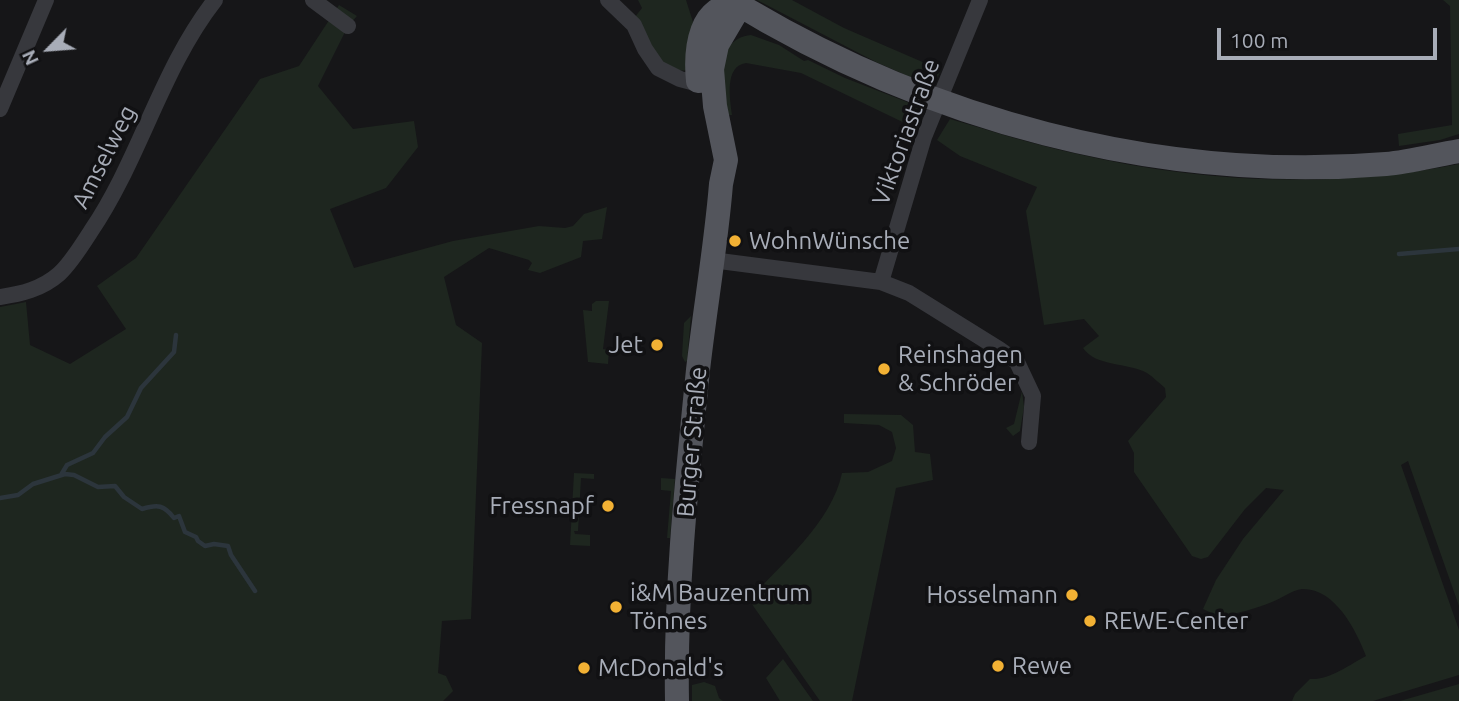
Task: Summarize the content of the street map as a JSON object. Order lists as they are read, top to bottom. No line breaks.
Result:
{"streets":{"main road":["Burger Straße"],"street":["Viktoriastraße","Amselweg"]},"places":["WohnWünsche","Jet","Reinshagen & Schröder","Fressnapf","Hosselmann","i&M Bauzentrum Tönnes","REWE-Center","Rewe","McDonald's"],"scale_bar":"100 m","north":"bottom left"}
